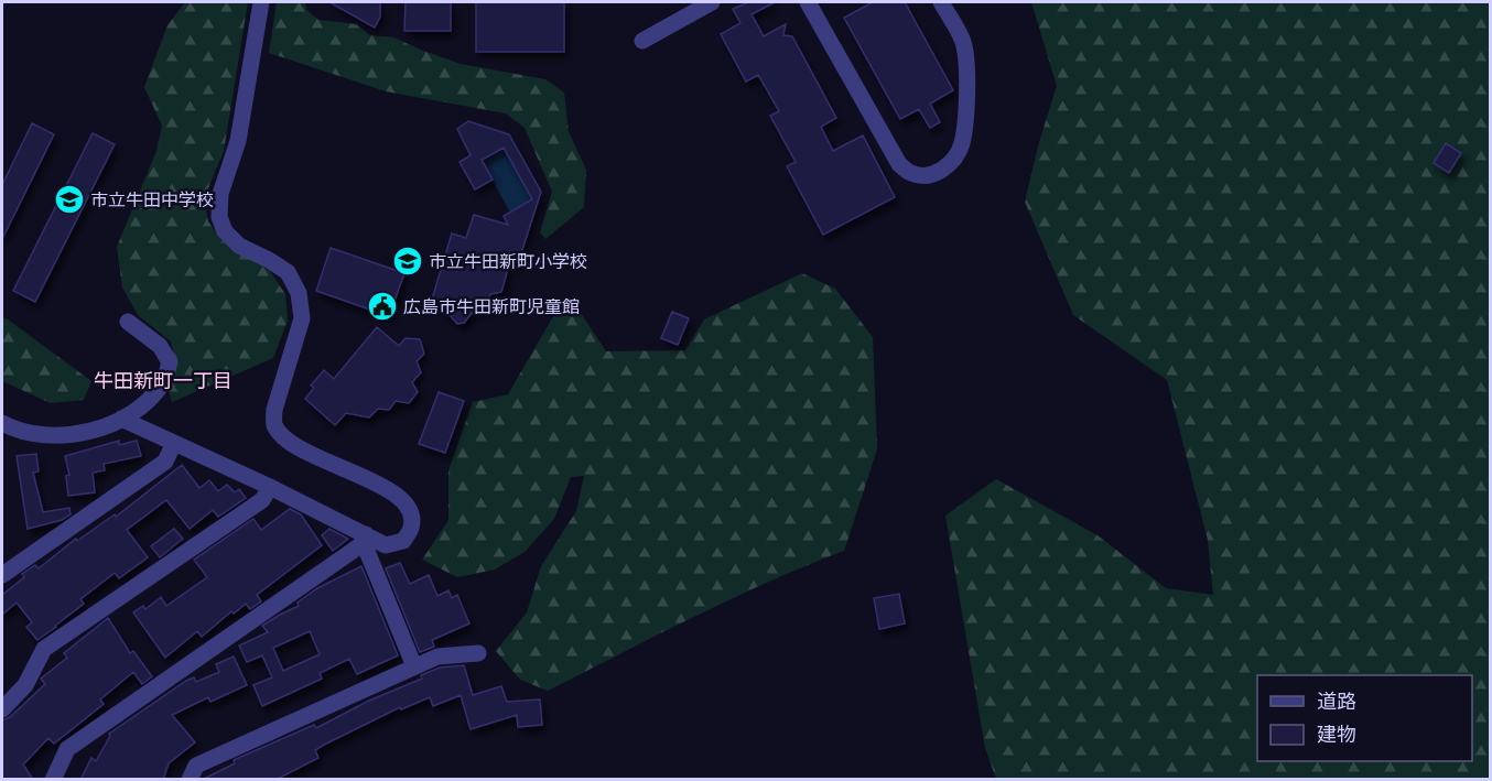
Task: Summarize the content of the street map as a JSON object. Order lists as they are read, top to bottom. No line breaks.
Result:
{"districts":["牛田新町一丁目"],"places":{"school or university":["市立牛田中学校","市立牛田新町小学校"],"public building":["広島市牛田新町児童館"]},"legend":["道路","建物"]}
